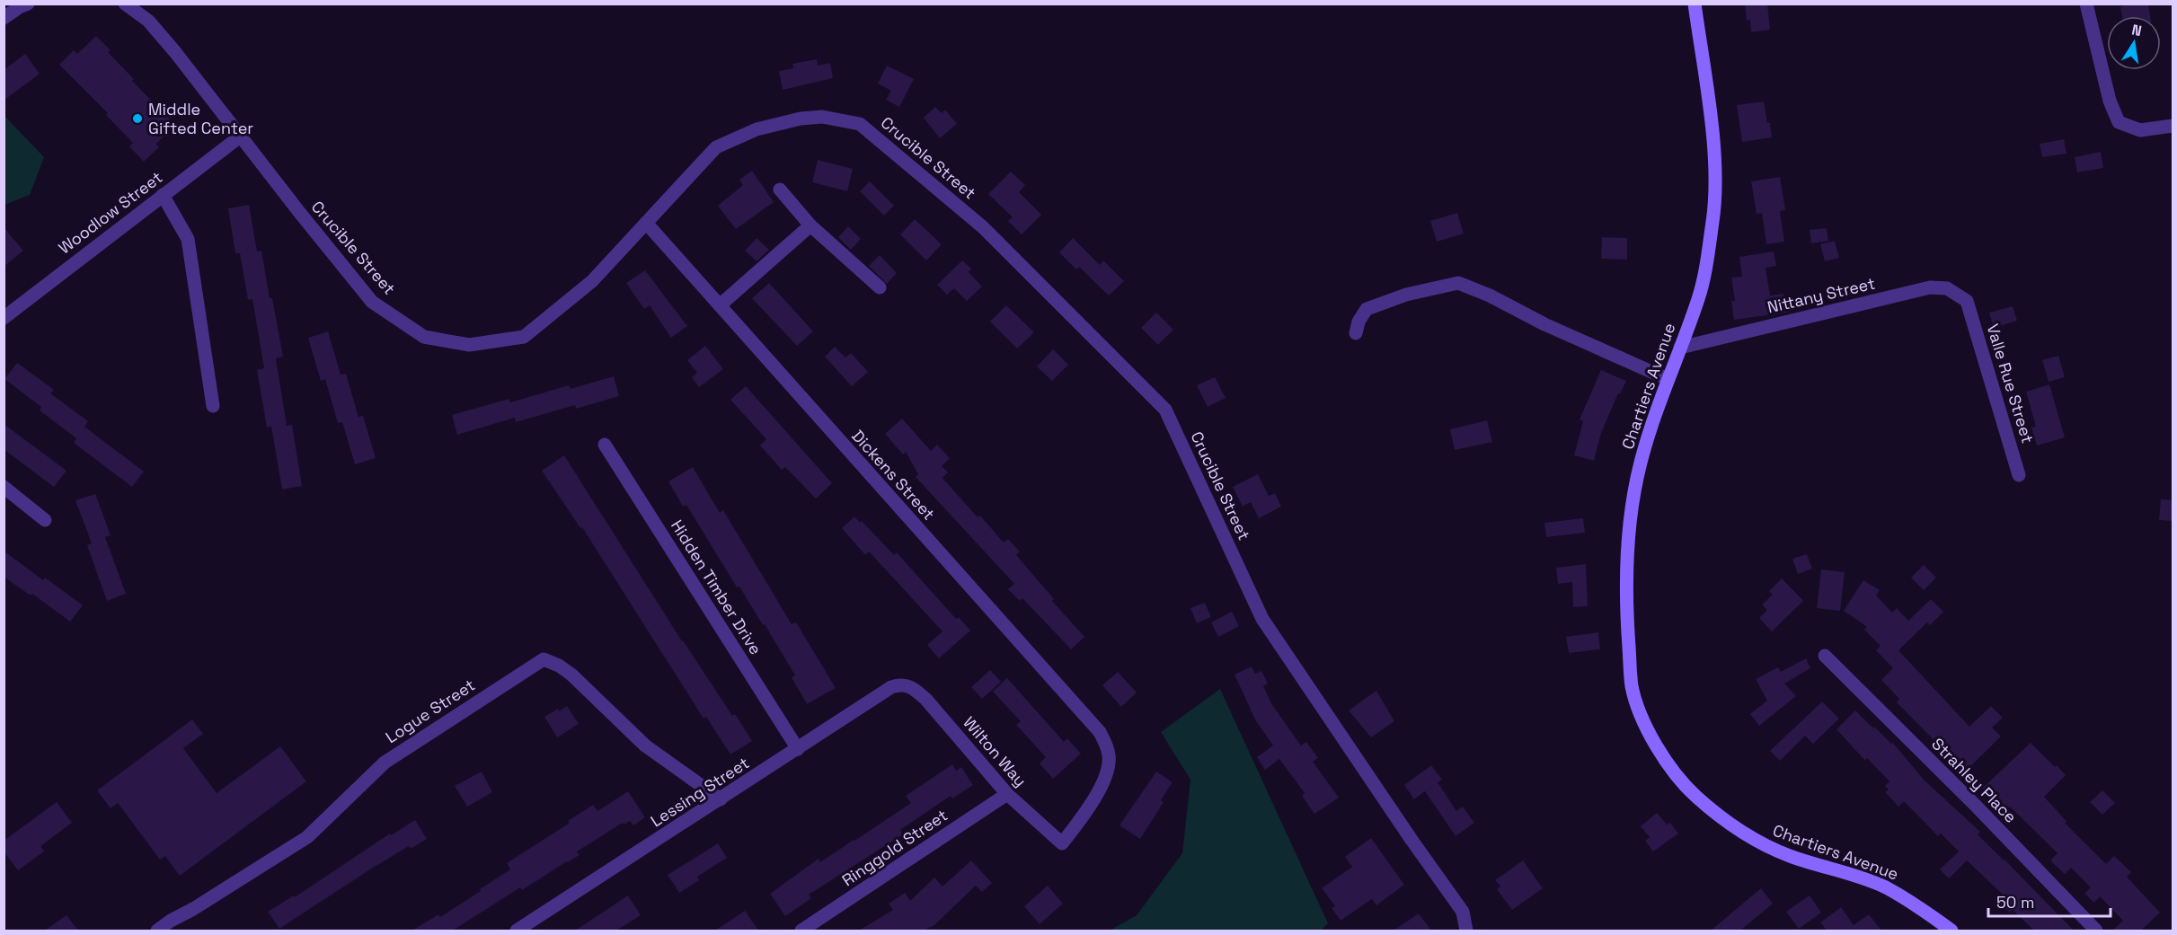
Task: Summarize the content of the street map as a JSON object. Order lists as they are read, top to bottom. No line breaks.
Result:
{"streets":{"street":["Crucible Street","Woodlow Street","Nittany Street","Valle Rue Street","Chartiers Avenue","Dickens Street","Hidden Timber Drive","Logue Street","Wilton Way","Strahley Place","Lessing Street","Ringgold Street"]},"crossings":[["Crucible Street","Woodlow Street"],["Crucible Street","Dickens Street"],["Nittany Street","Valle Rue Street"],["Nittany Street","Chartiers Avenue"],["Dickens Street","Wilton Way"],["Hidden Timber Drive","Lessing Street"],["Logue Street","Lessing Street"],["Wilton Way","Lessing Street"],["Wilton Way","Ringgold Street"]],"places":["Middle Gifted Center"],"scale_bar":"50 m","north":"top"}
